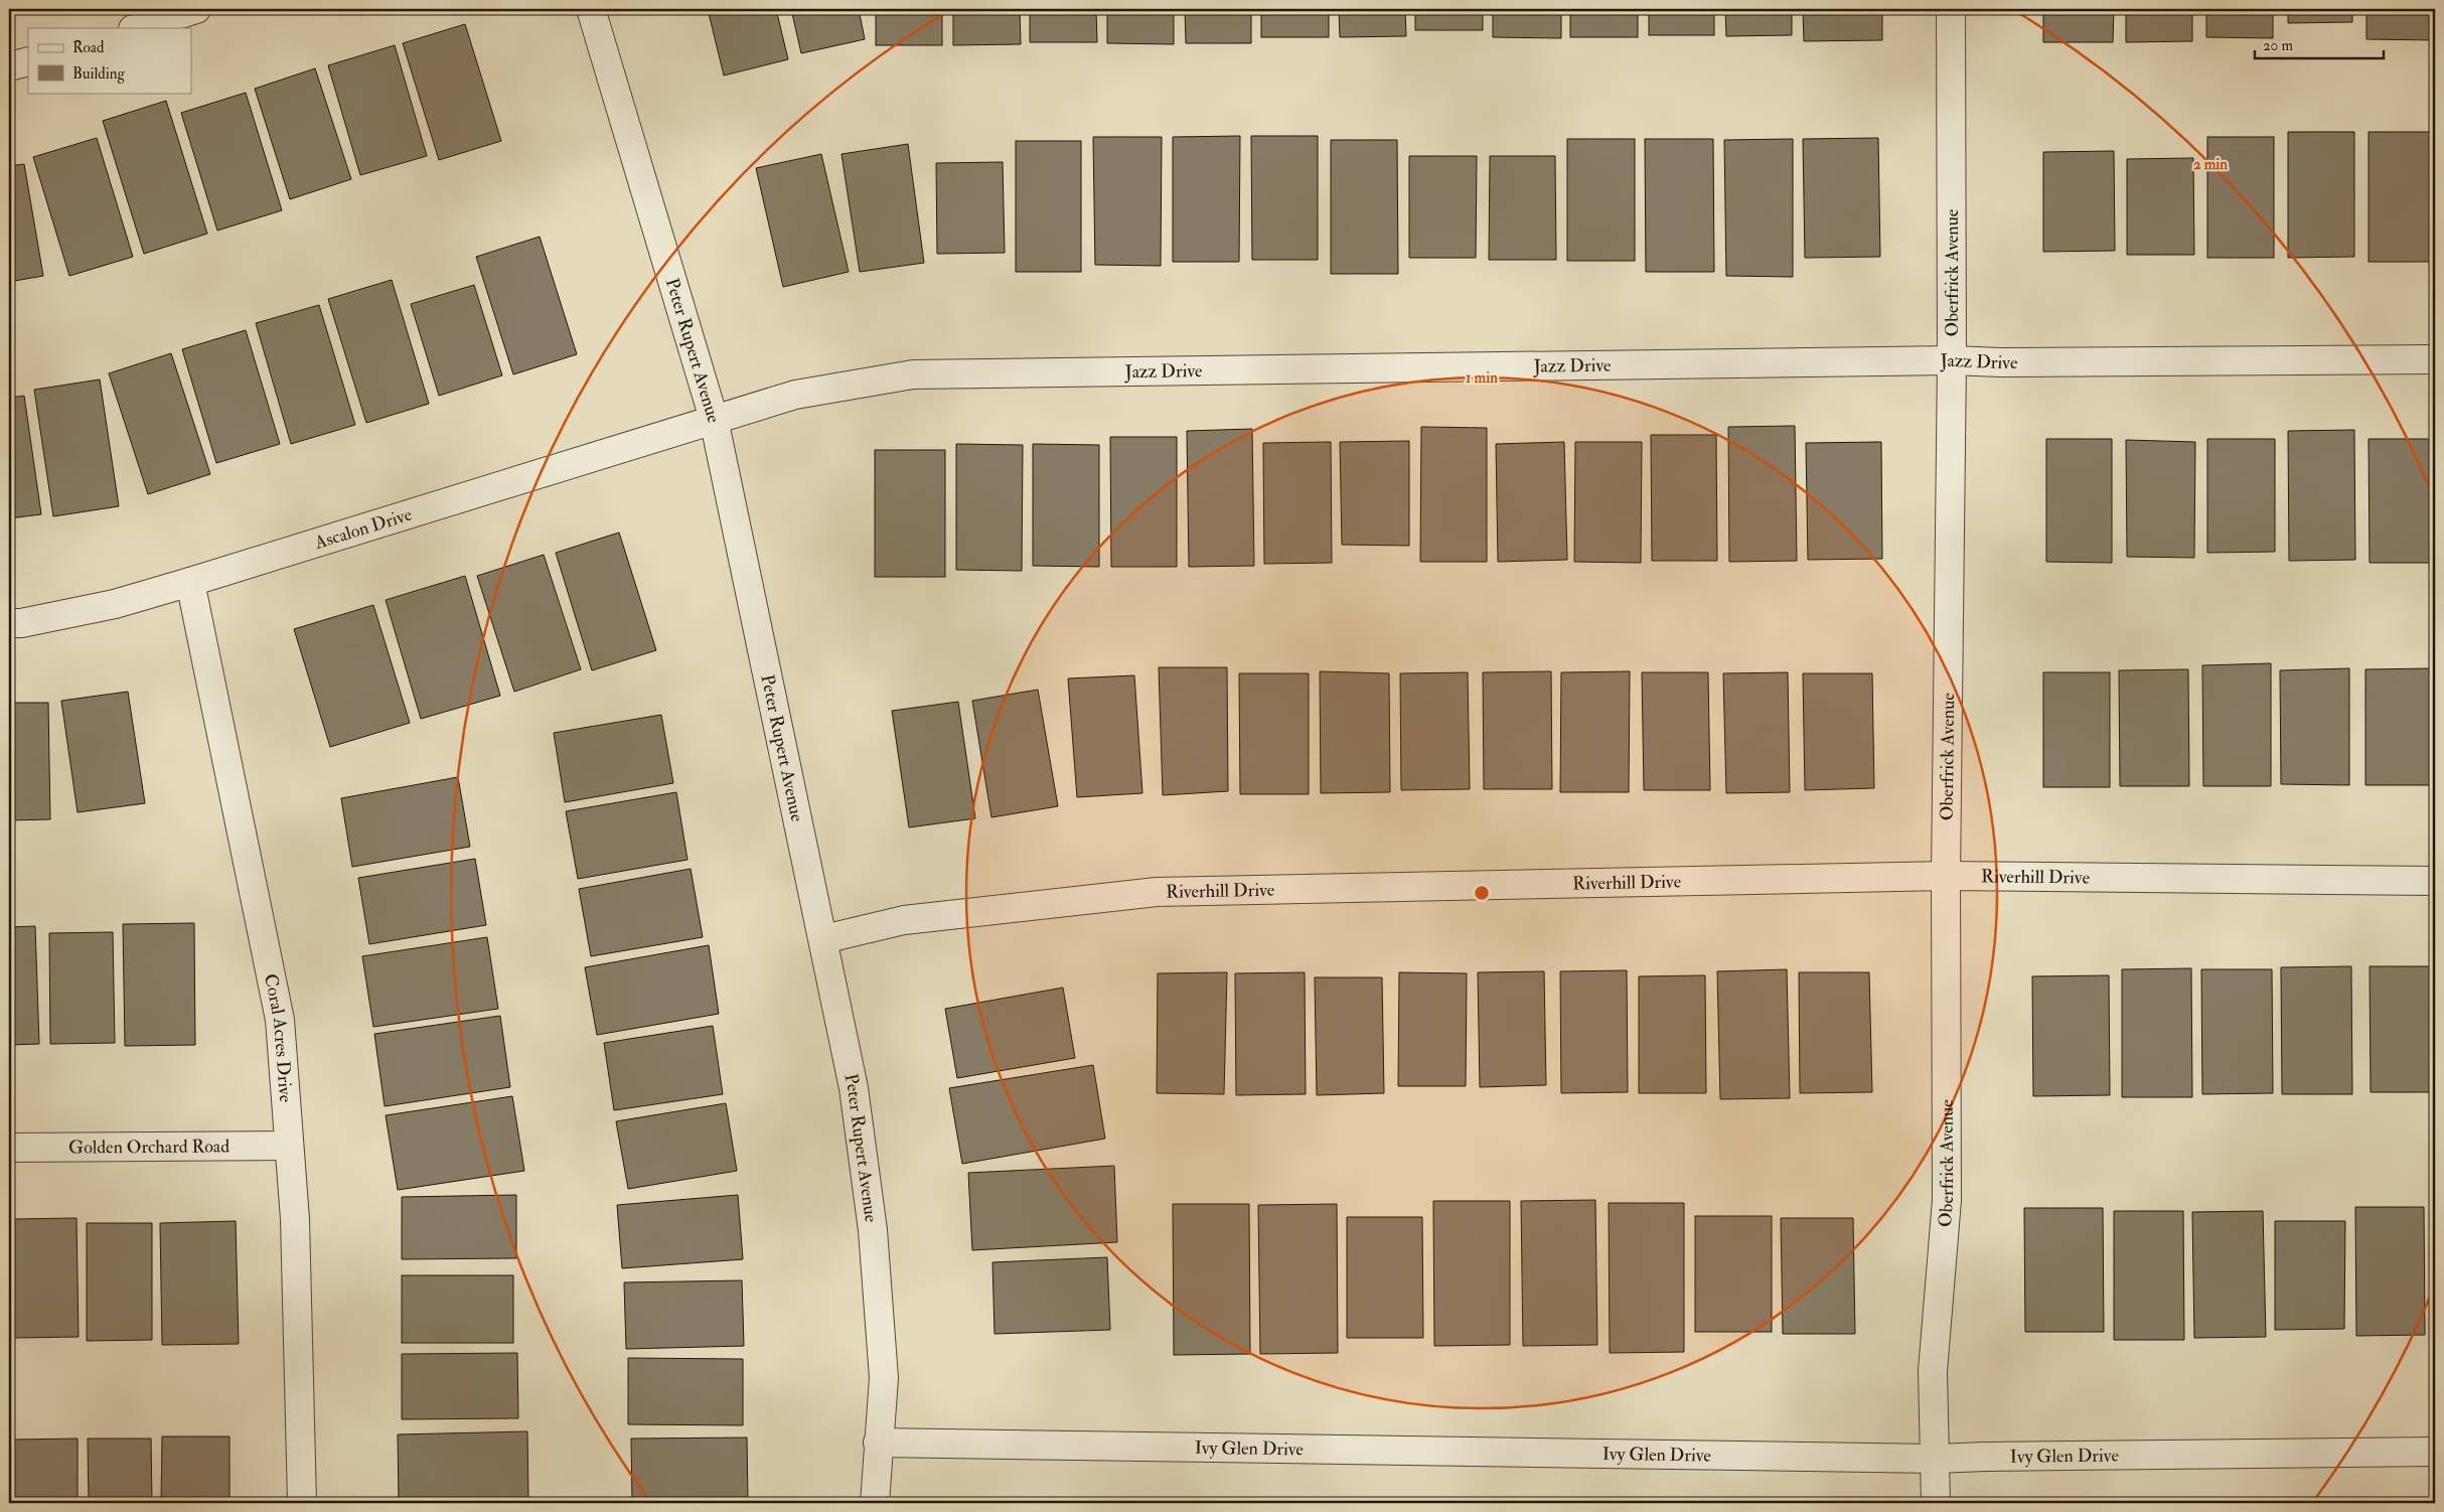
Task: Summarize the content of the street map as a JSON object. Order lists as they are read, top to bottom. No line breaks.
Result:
{"streets":{"street":["Oberfrick Avenue","Peter Rupert Avenue","Jazz Drive","Ascalon Drive","Riverhill Drive","Coral Acres Drive","Golden Orchard Road","Ivy Glen Drive"]},"crossings":[["Oberfrick Avenue","Jazz Drive"],["Oberfrick Avenue","Riverhill Drive"],["Oberfrick Avenue","Ivy Glen Drive"],["Peter Rupert Avenue","Jazz Drive"],["Peter Rupert Avenue","Ascalon Drive"],["Peter Rupert Avenue","Riverhill Drive"],["Peter Rupert Avenue","Ivy Glen Drive"],["Jazz Drive","Ascalon Drive"],["Ascalon Drive","Coral Acres Drive"],["Coral Acres Drive","Golden Orchard Road"]],"legend":["Road","Building"],"scale_bar":"20 m","rings":["2 min","1 min"]}
